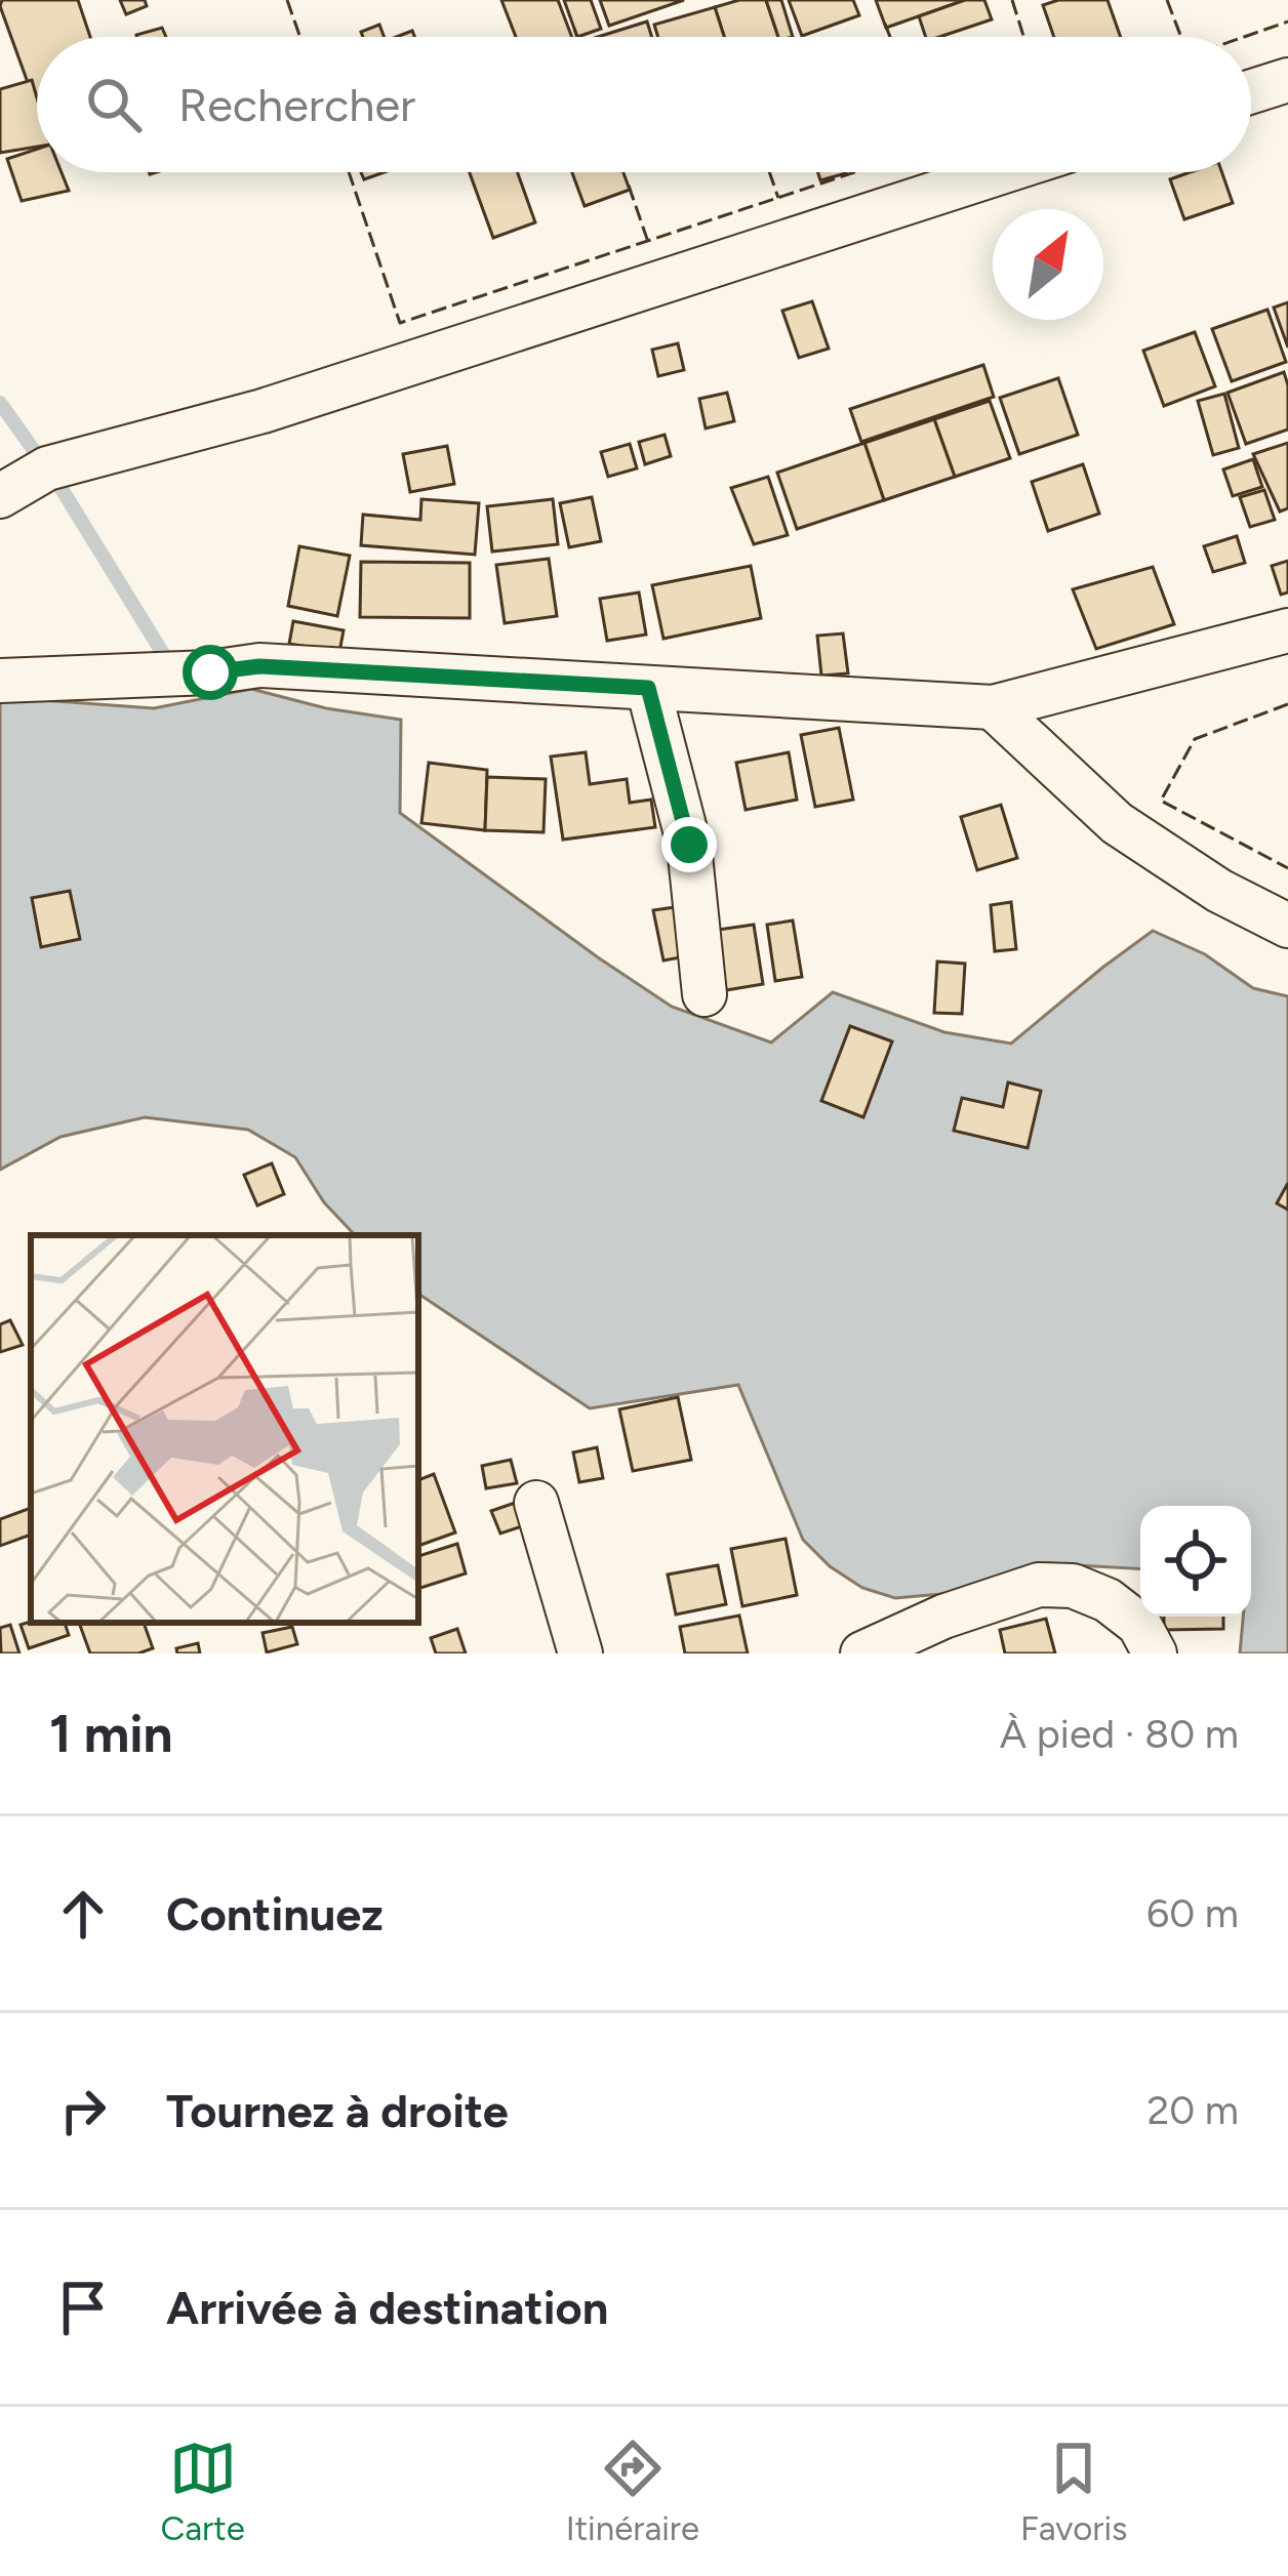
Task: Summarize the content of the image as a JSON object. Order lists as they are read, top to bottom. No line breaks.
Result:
{"north":"top right","page":{"search":"Rechercher","heading":["1 min","À pied · 80 m"],"list":[["Continuez","60 m"],["Tournez à droite","20 m"],"Arrivée à destination"],"nav":["Carte","Itinéraire","Favoris"]}}
